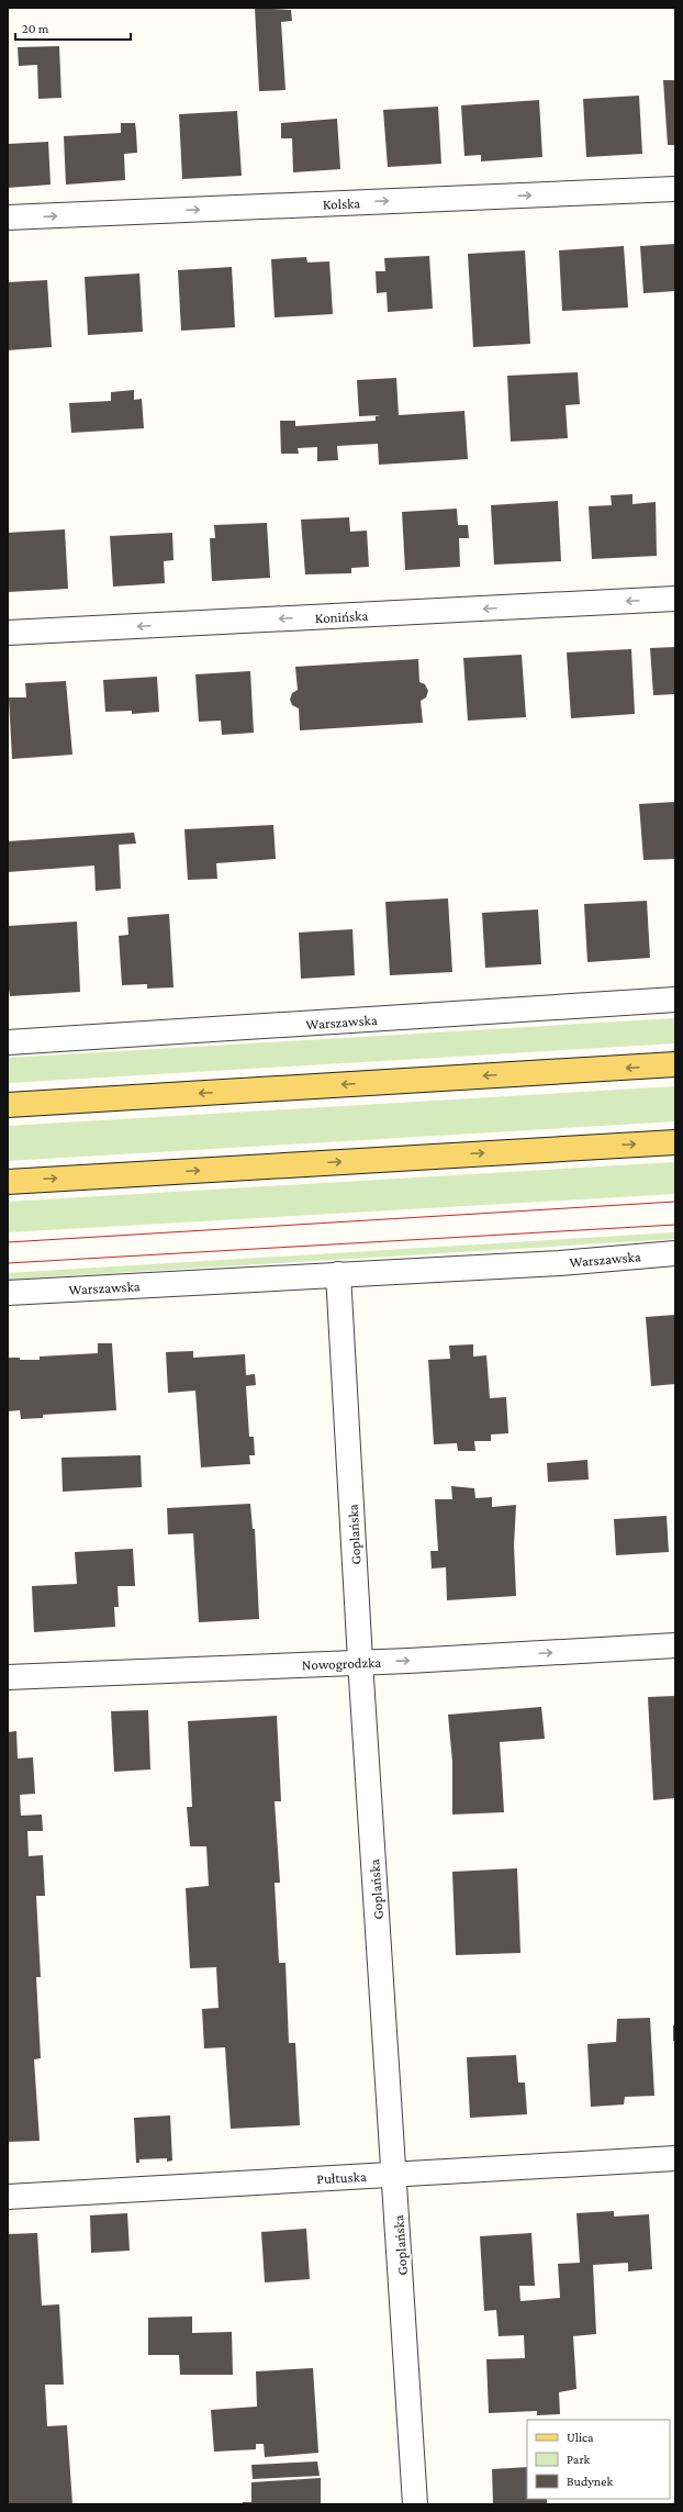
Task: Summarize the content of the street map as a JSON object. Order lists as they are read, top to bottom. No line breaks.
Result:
{"streets":{"street":["Kolska","Konińska","Warszawska","Goplańska","Nowogrodzka","Pułtuska"]},"crossings":[["Warszawska","Goplańska"],["Goplańska","Nowogrodzka"],["Goplańska","Pułtuska"]],"one_way":["Kolska","Konińska","Nowogrodzka"],"legend":["Ulica","Park","Budynek"],"scale_bar":"20 m"}
